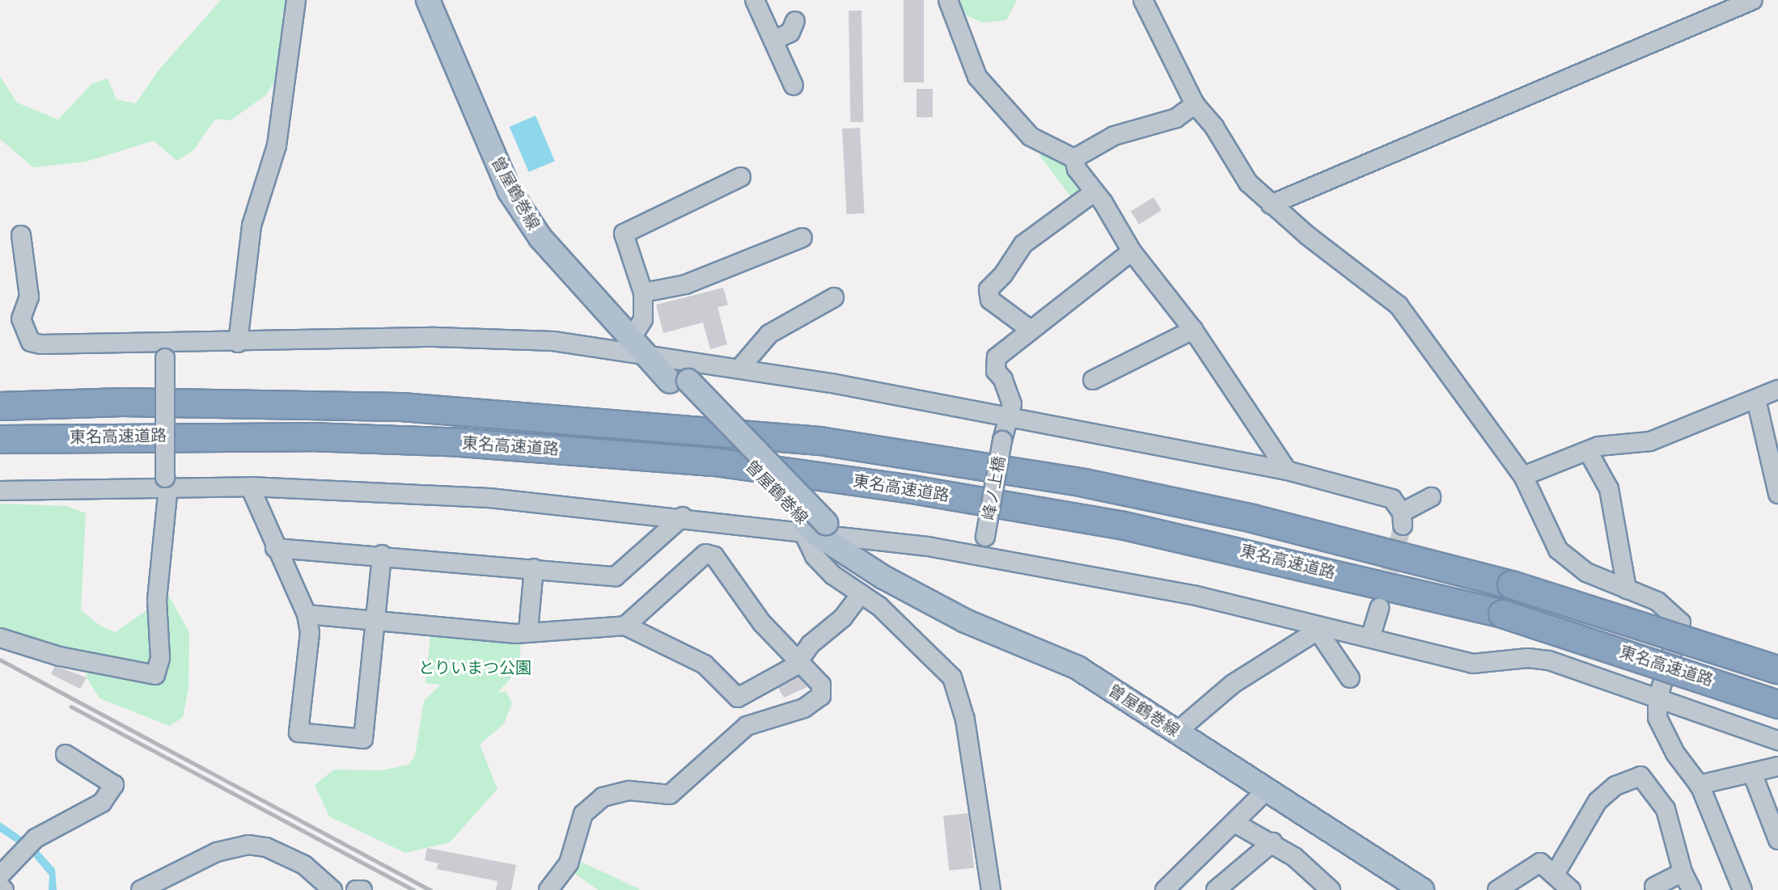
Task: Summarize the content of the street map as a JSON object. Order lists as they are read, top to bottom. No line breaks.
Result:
{"streets":{"highway":["東名高速道路"],"main road":["曽屋鶴巻線"],"street":["峰ノ上橋"]},"parks":["とりいまつ公園"]}
